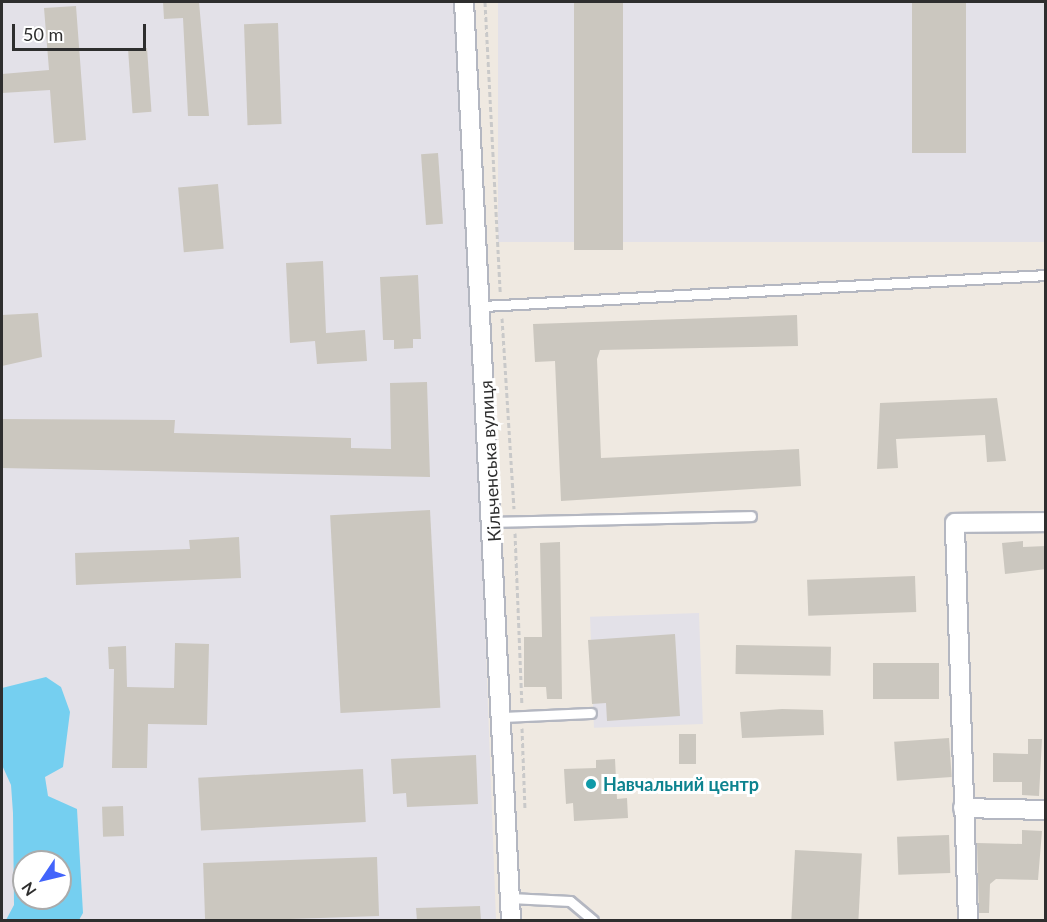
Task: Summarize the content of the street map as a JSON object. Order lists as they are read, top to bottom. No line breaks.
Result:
{"streets":{"street":["Кільченська вулиця"]},"places":["Навчальний центр"],"scale_bar":"50 m","north":"bottom left"}
